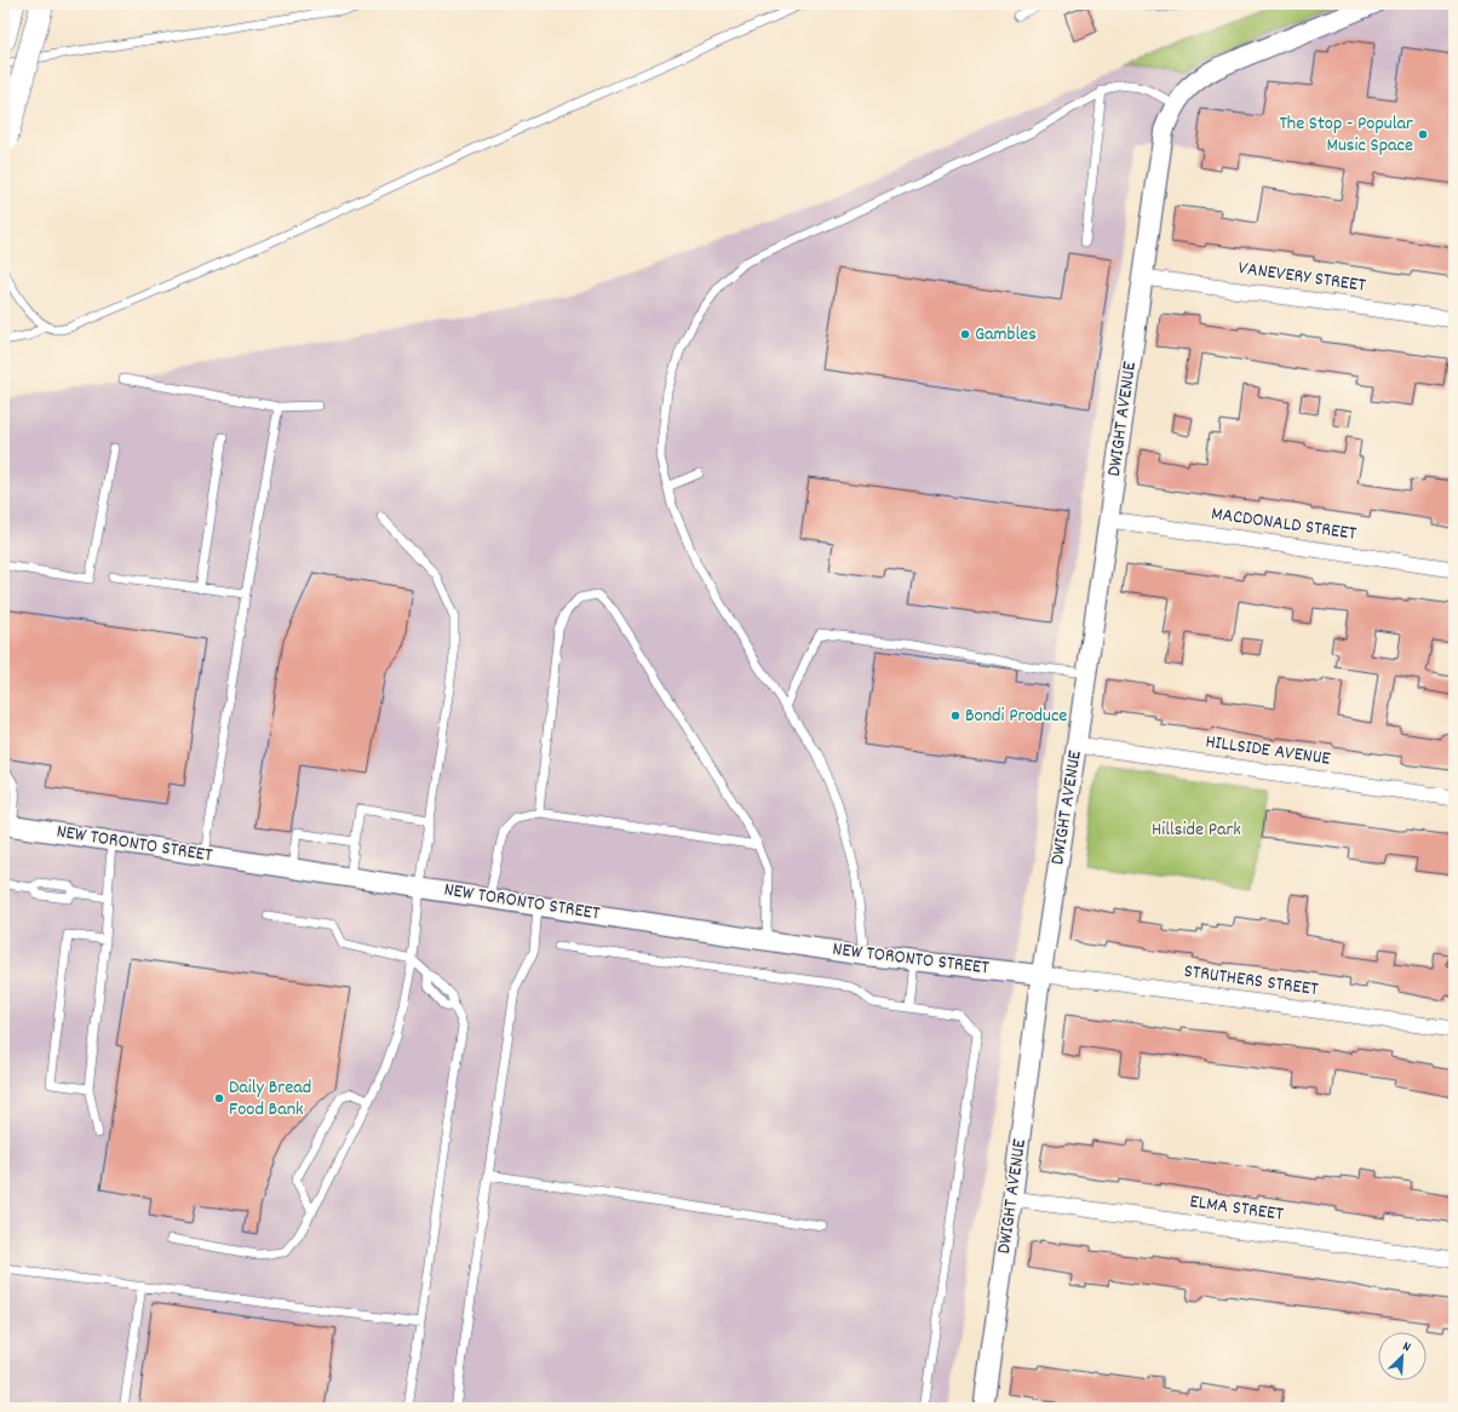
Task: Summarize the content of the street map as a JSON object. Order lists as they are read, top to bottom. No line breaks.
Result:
{"streets":{"street":["VANEVERY STREET","DWIGHT AVENUE","MACDONALD STREET","HILLSIDE AVENUE","NEW TORONTO STREET","STRUTHERS STREET","ELMA STREET"]},"crossings":[["VANEVERY STREET","DWIGHT AVENUE"],["DWIGHT AVENUE","MACDONALD STREET"],["DWIGHT AVENUE","HILLSIDE AVENUE"],["DWIGHT AVENUE","NEW TORONTO STREET"],["DWIGHT AVENUE","STRUTHERS STREET"],["DWIGHT AVENUE","ELMA STREET"],["NEW TORONTO STREET","STRUTHERS STREET"]],"parks":["Hillside Park"],"places":["The Stop - Popular Music Space","Gambles","Bondi Produce","Daily Bread Food Bank"],"north":"top right"}
